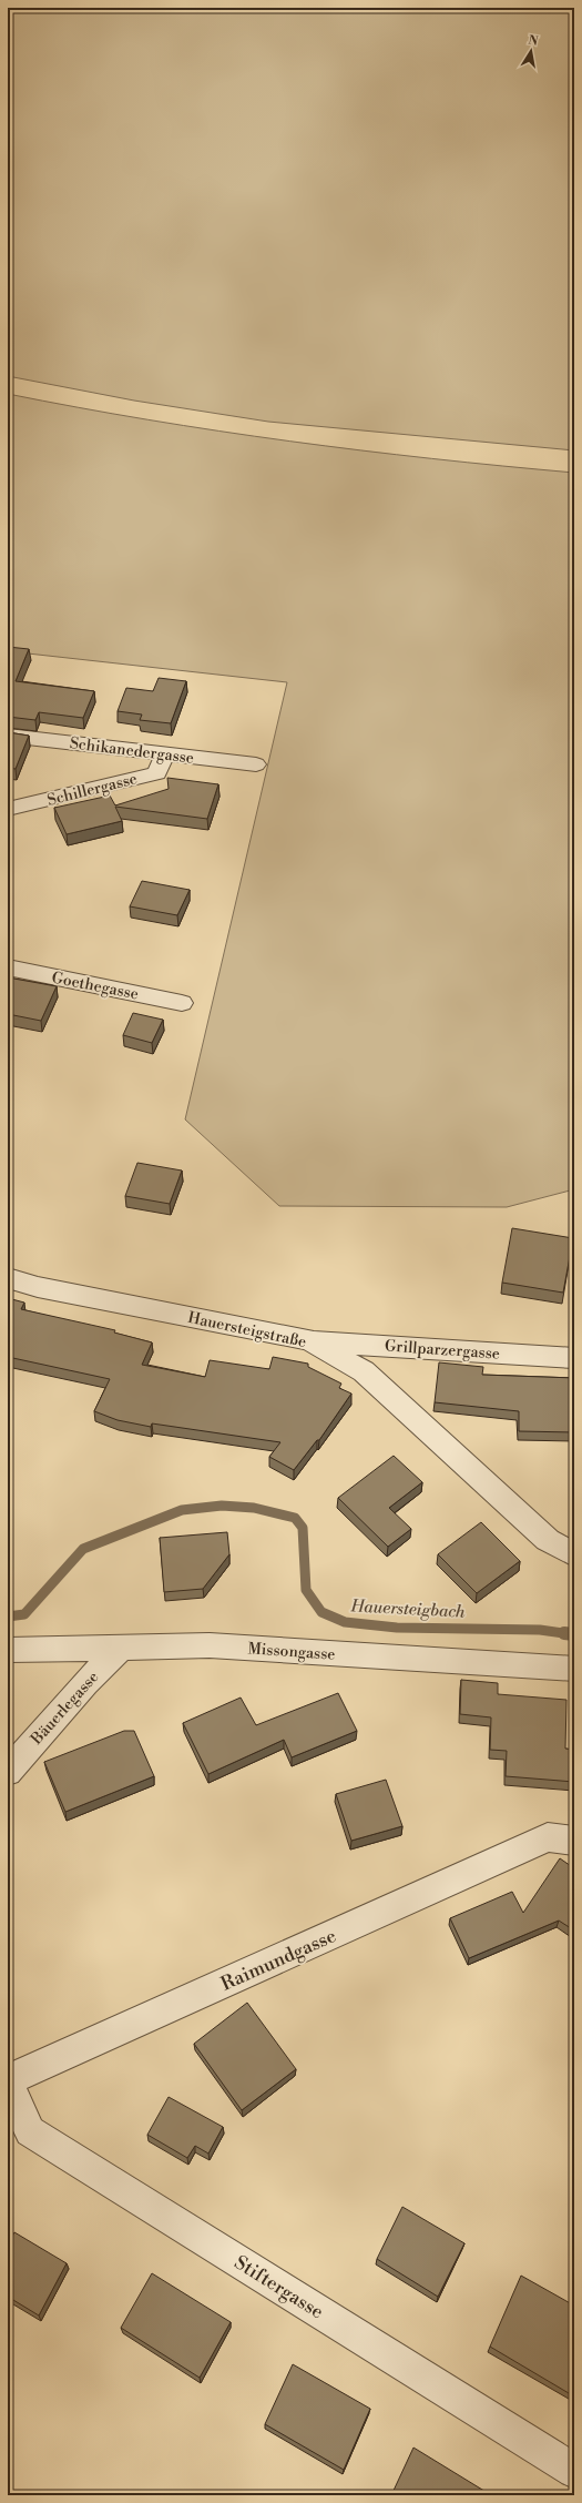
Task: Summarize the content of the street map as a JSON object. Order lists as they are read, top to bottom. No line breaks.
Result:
{"streets":{"street":["Schikanedergasse","Schillergasse","Goethegasse","Hauersteigstraße","Grillparzergasse","Missongasse","Bäuerlegasse","Raimundgasse","Stiftergasse"]},"crossings":[["Schikanedergasse","Schillergasse"],["Hauersteigstraße","Grillparzergasse"],["Missongasse","Bäuerlegasse"]],"water":["Hauersteigbach"],"north":"top"}
